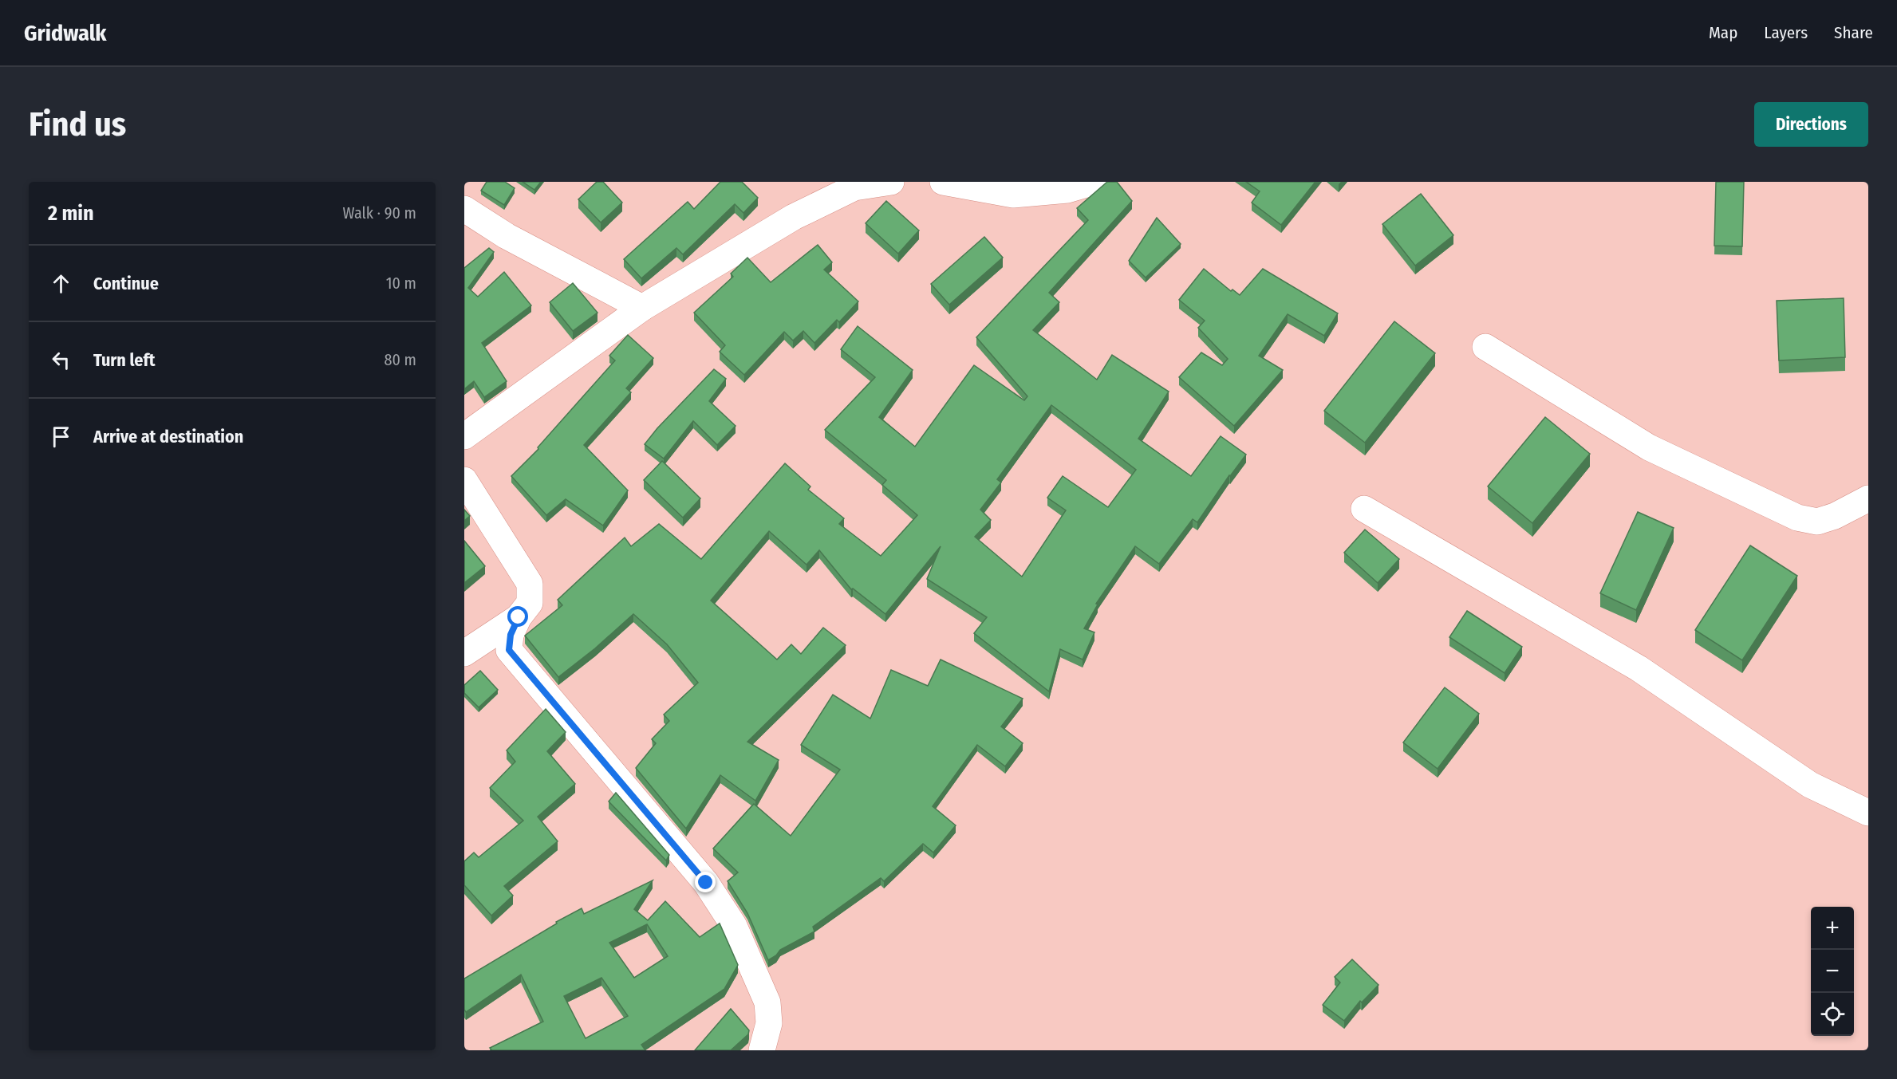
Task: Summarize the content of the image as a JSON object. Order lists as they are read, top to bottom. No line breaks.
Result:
{"page":{"header":"Gridwalk","nav":["Map","Layers","Share"],"buttons":"Directions","title":"Find us","heading":["2 min","Walk · 90 m"],"list":[["Continue","10 m"],["Turn left","80 m"],"Arrive at destination"],"map_buttons":["+","−"]}}
